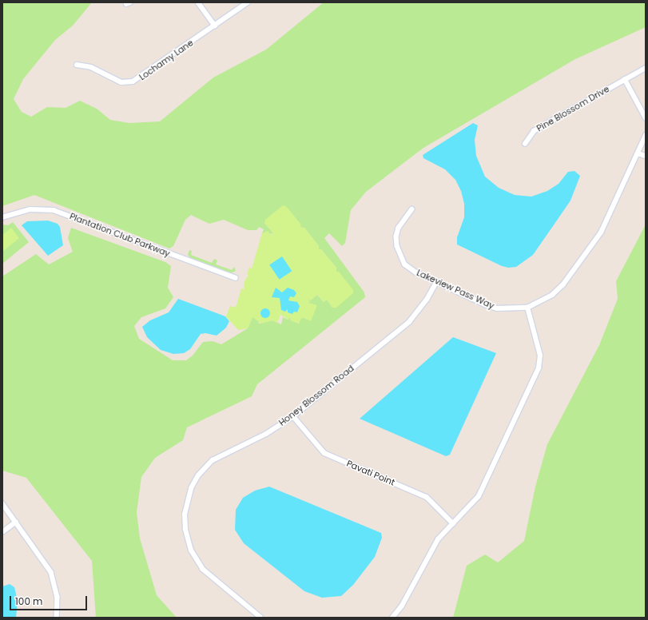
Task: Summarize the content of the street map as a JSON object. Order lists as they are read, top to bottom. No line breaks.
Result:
{"streets":{"street":["Lochamy Lane","Pine Blossom Drive","Plantation Club Parkway","Lakeview Pass Way","Honey Blossom Road","Pavati Point"]},"crossings":[["Lakeview Pass Way","Honey Blossom Road"],["Honey Blossom Road","Pavati Point"]],"scale_bar":"100 m"}
